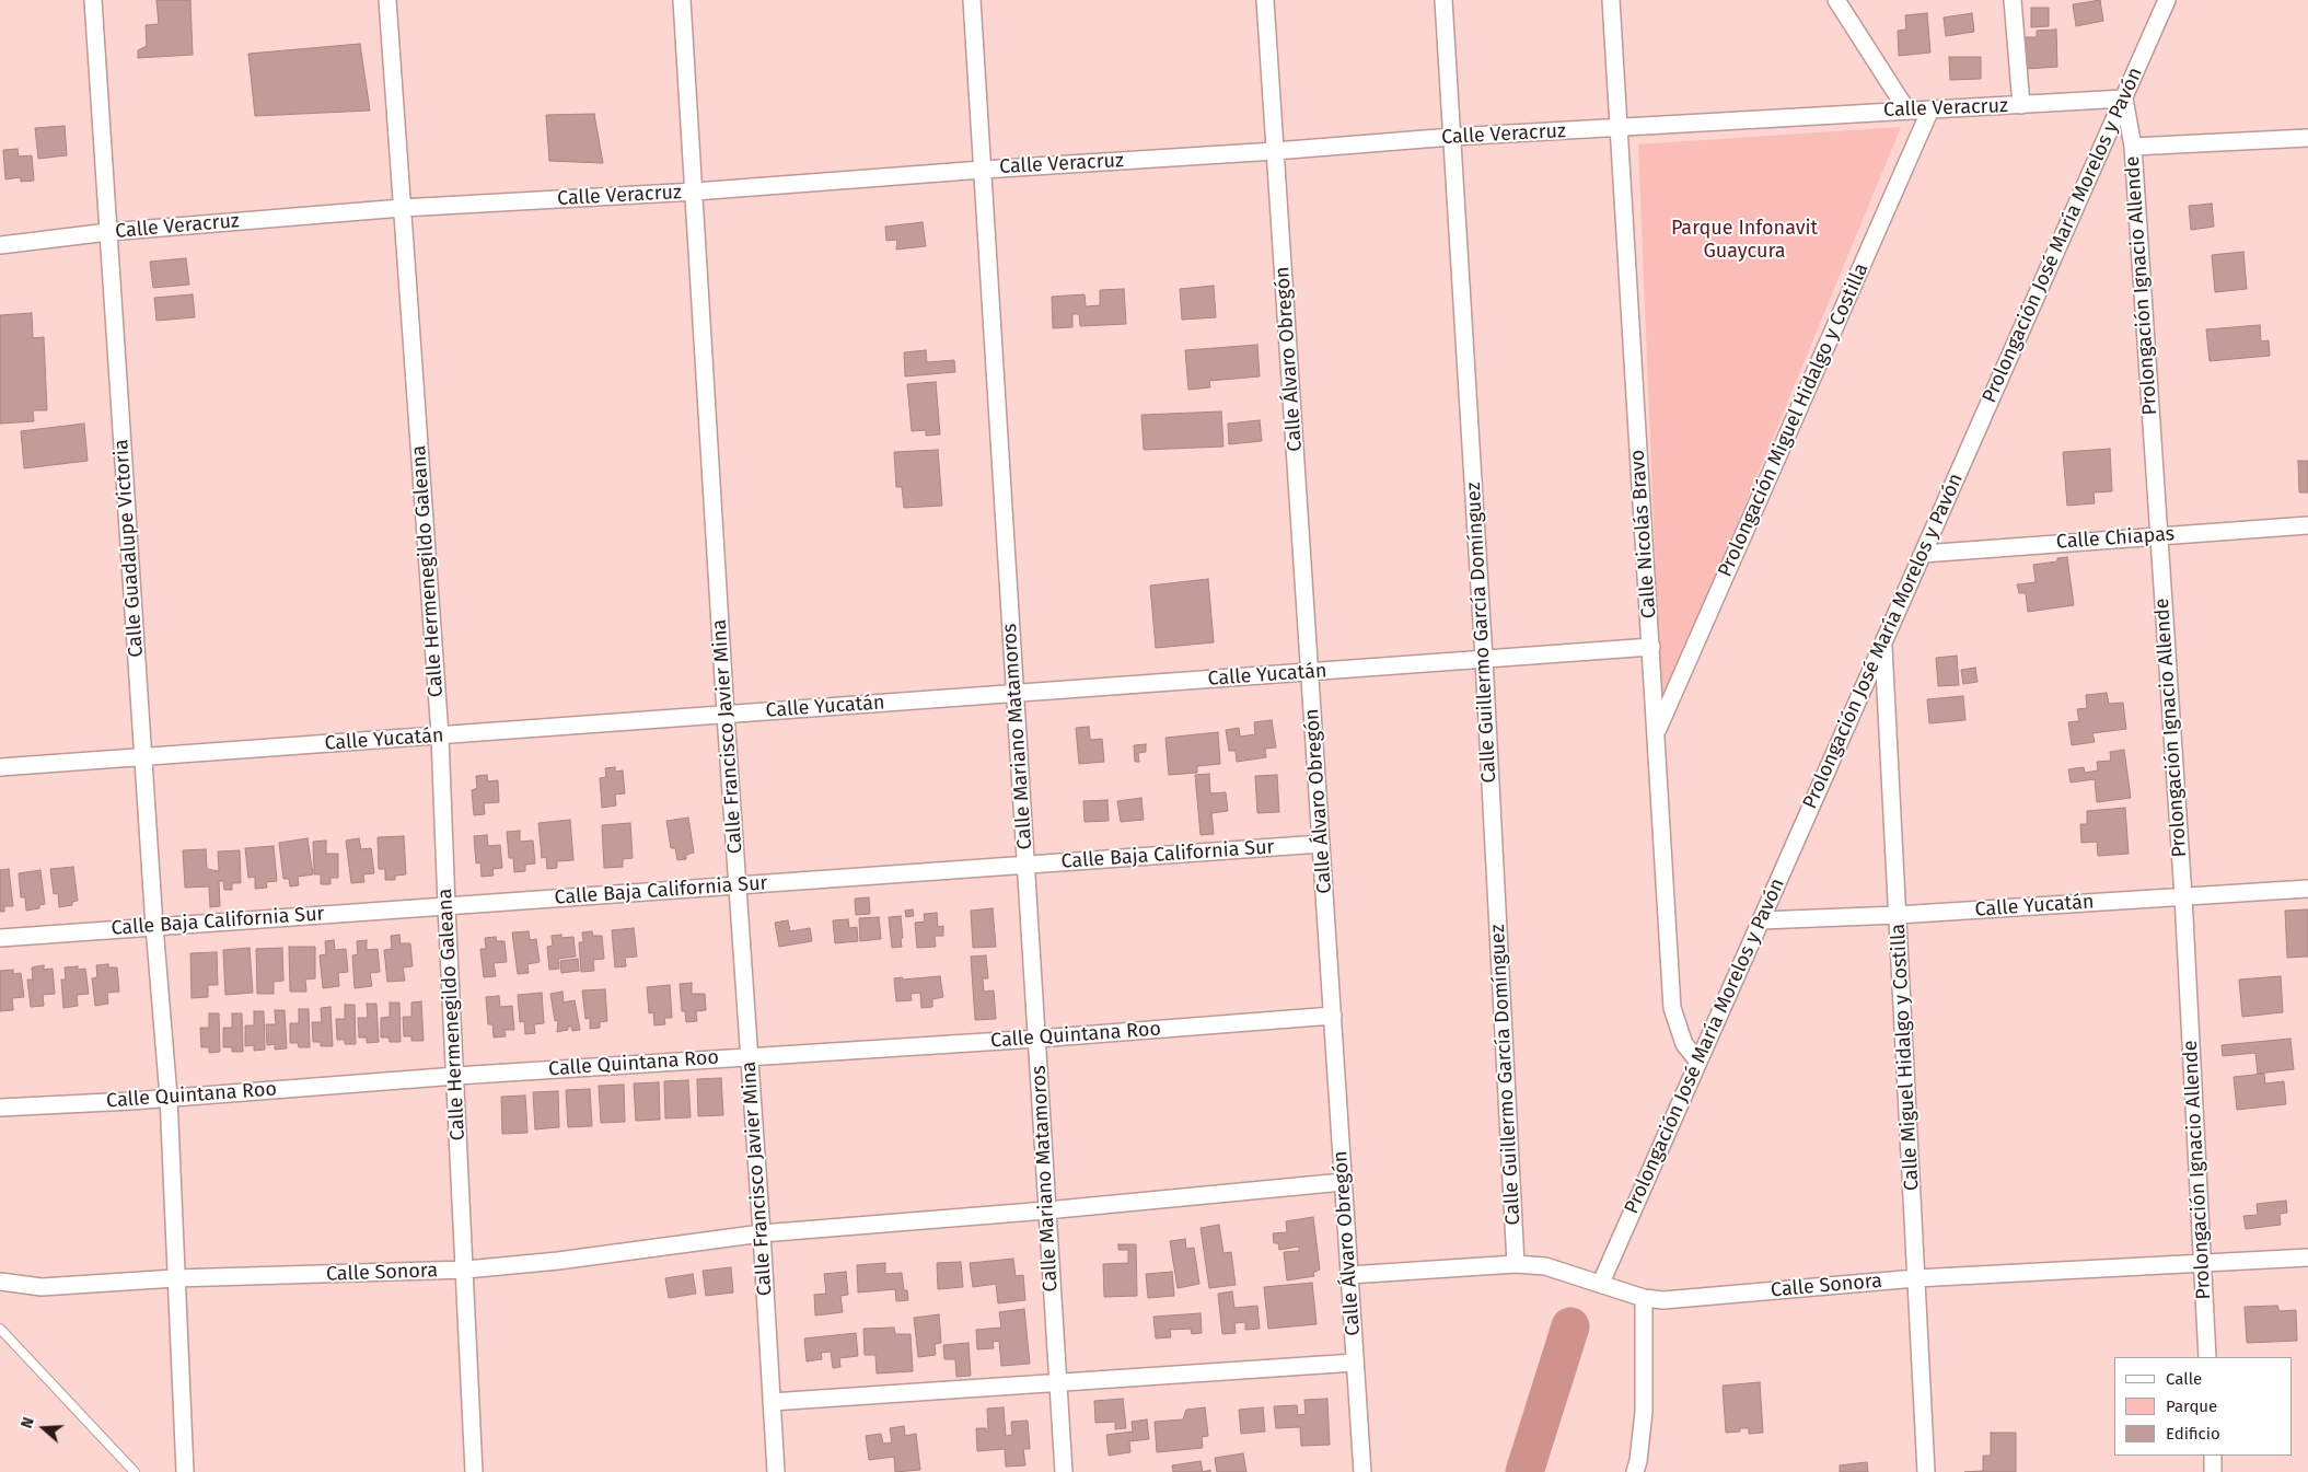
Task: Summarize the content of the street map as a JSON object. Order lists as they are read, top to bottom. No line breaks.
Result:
{"streets":{"street":["Calle Veracruz","Prolongación José María Morelos y Pavón","Prolongación Ignacio Allende","Calle Álvaro Obregón","Prolongación Miguel Hidalgo y Costilla","Calle Nicolás Bravo","Calle Chiapas","Calle Guadalupe Victoria","Calle Hermenegildo Galeana","Calle Guillermo García Domínguez","Calle Yucatán","Calle Francisco Javier Mina","Calle Mariano Matamoros","Calle Baja California Sur","Calle Quintana Roo","Calle Miguel Hidalgo y Costilla","Calle Sonora"]},"crossings":[["Calle Veracruz","Prolongación José María Morelos y Pavón"],["Calle Veracruz","Prolongación Ignacio Allende"],["Calle Veracruz","Calle Álvaro Obregón"],["Calle Veracruz","Prolongación Miguel Hidalgo y Costilla"],["Calle Veracruz","Calle Nicolás Bravo"],["Calle Veracruz","Calle Guadalupe Victoria"],["Calle Veracruz","Calle Hermenegildo Galeana"],["Calle Veracruz","Calle Guillermo García Domínguez"],["Calle Veracruz","Calle Francisco Javier Mina"],["Calle Veracruz","Calle Mariano Matamoros"],["Prolongación José María Morelos y Pavón","Prolongación Ignacio Allende"],["Prolongación José María Morelos y Pavón","Calle Nicolás Bravo"],["Prolongación José María Morelos y Pavón","Calle Chiapas"],["Prolongación José María Morelos y Pavón","Calle Yucatán"],["Prolongación José María Morelos y Pavón","Calle Miguel Hidalgo y Costilla"],["Prolongación José María Morelos y Pavón","Calle Sonora"],["Prolongación Ignacio Allende","Calle Chiapas"],["Prolongación Ignacio Allende","Calle Yucatán"],["Prolongación Ignacio Allende","Calle Sonora"],["Calle Álvaro Obregón","Calle Yucatán"],["Calle Álvaro Obregón","Calle Baja California Sur"],["Calle Álvaro Obregón","Calle Quintana Roo"],["Calle Álvaro Obregón","Calle Sonora"],["Prolongación Miguel Hidalgo y Costilla","Calle Nicolás Bravo"],["Calle Nicolás Bravo","Calle Yucatán"],["Calle Guadalupe Victoria","Calle Yucatán"],["Calle Guadalupe Victoria","Calle Baja California Sur"],["Calle Guadalupe Victoria","Calle Quintana Roo"],["Calle Guadalupe Victoria","Calle Sonora"],["Calle Hermenegildo Galeana","Calle Yucatán"],["Calle Hermenegildo Galeana","Calle Baja California Sur"],["Calle Hermenegildo Galeana","Calle Quintana Roo"],["Calle Hermenegildo Galeana","Calle Sonora"],["Calle Guillermo García Domínguez","Calle Yucatán"],["Calle Guillermo García Domínguez","Calle Sonora"],["Calle Yucatán","Calle Francisco Javier Mina"],["Calle Yucatán","Calle Mariano Matamoros"],["Calle Yucatán","Calle Miguel Hidalgo y Costilla"],["Calle Francisco Javier Mina","Calle Baja California Sur"],["Calle Francisco Javier Mina","Calle Quintana Roo"],["Calle Francisco Javier Mina","Calle Sonora"],["Calle Mariano Matamoros","Calle Baja California Sur"],["Calle Mariano Matamoros","Calle Quintana Roo"],["Calle Mariano Matamoros","Calle Sonora"],["Calle Miguel Hidalgo y Costilla","Calle Sonora"]],"parks":["Parque Infonavit Guaycura"],"legend":["Calle","Parque","Edificio"],"north":"left"}
